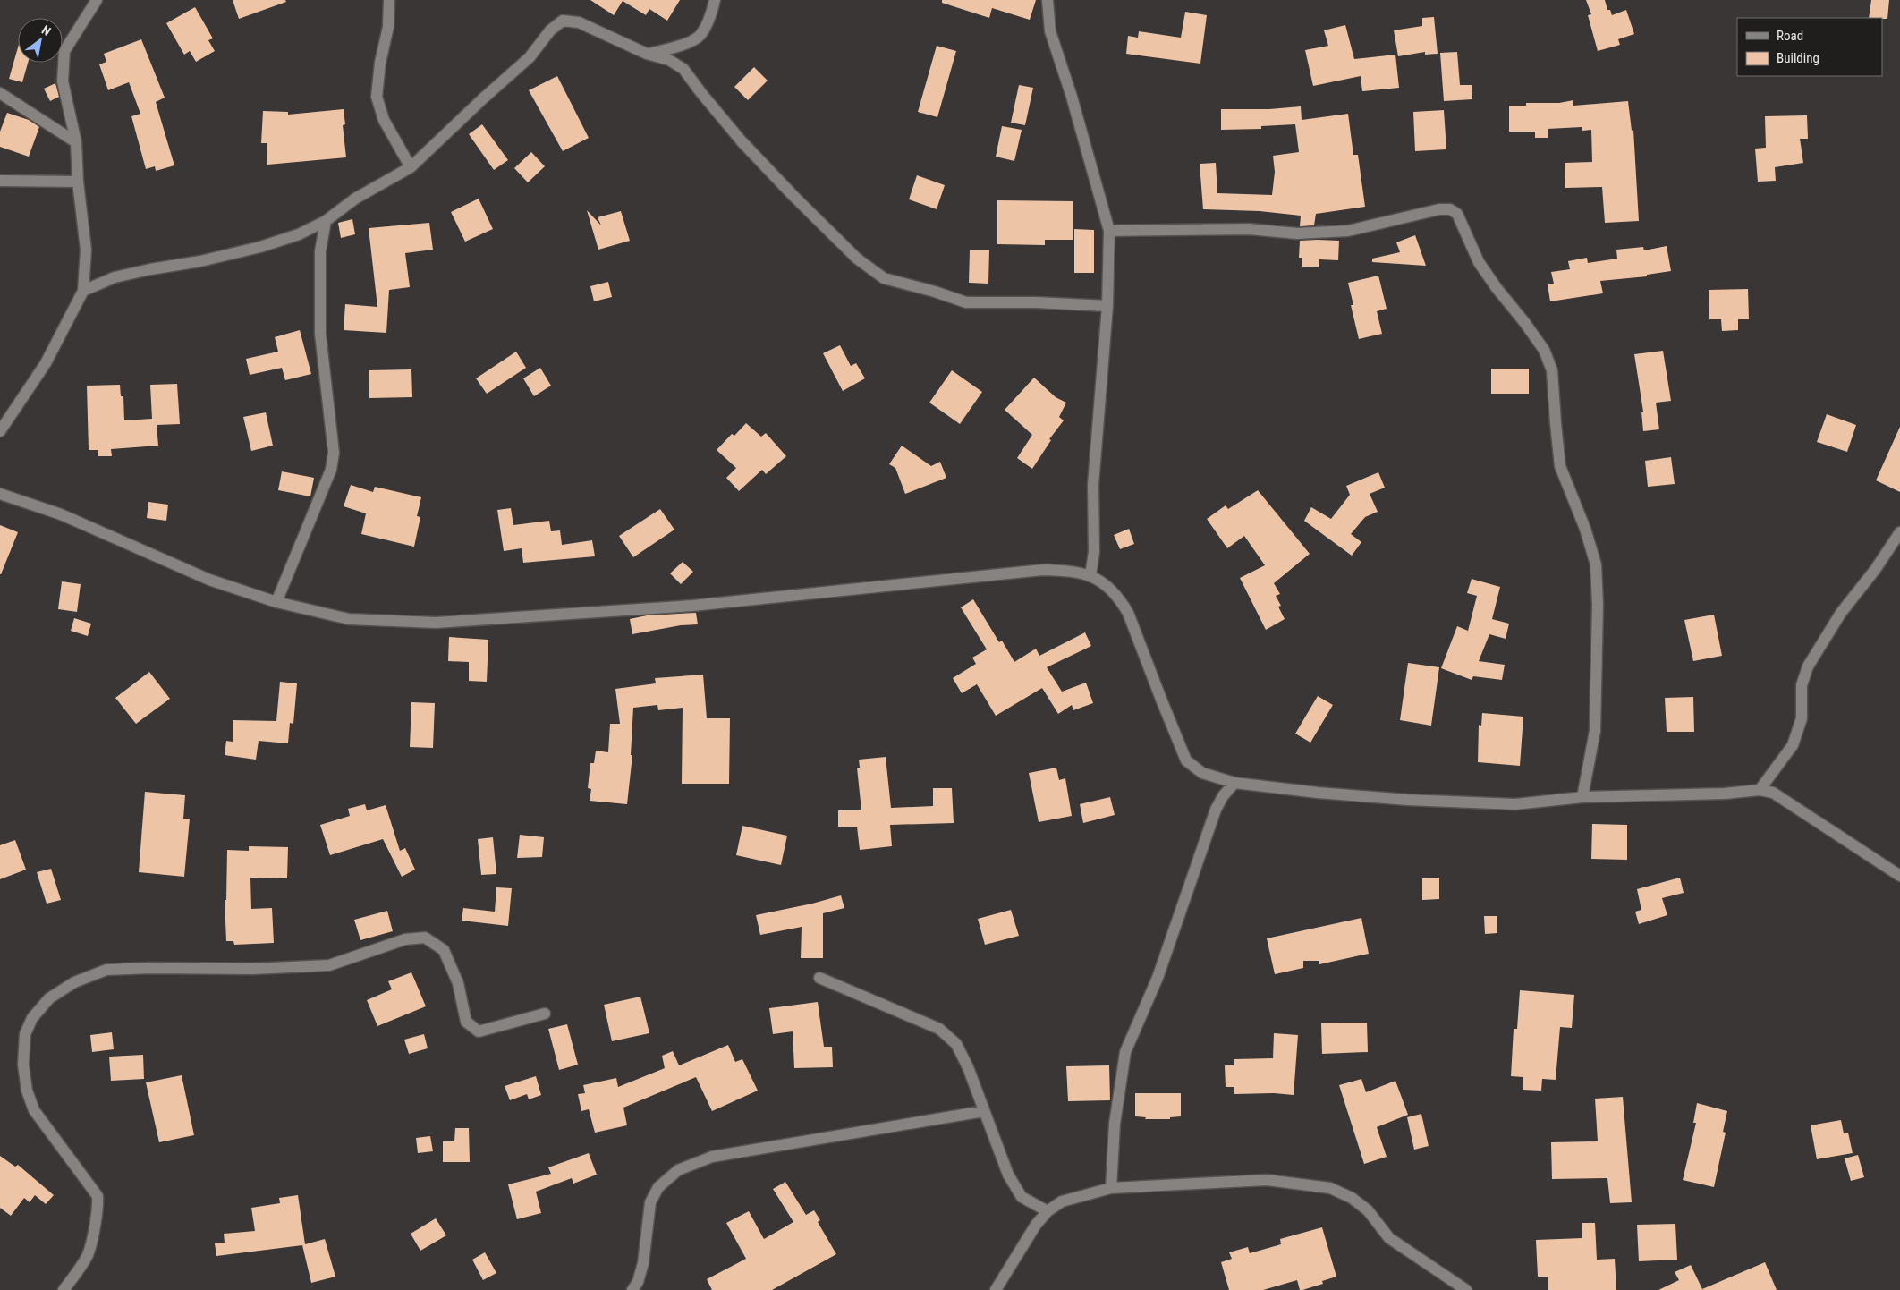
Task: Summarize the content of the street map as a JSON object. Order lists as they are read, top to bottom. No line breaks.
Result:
{"legend":["Road","Building"],"north":"top right"}
